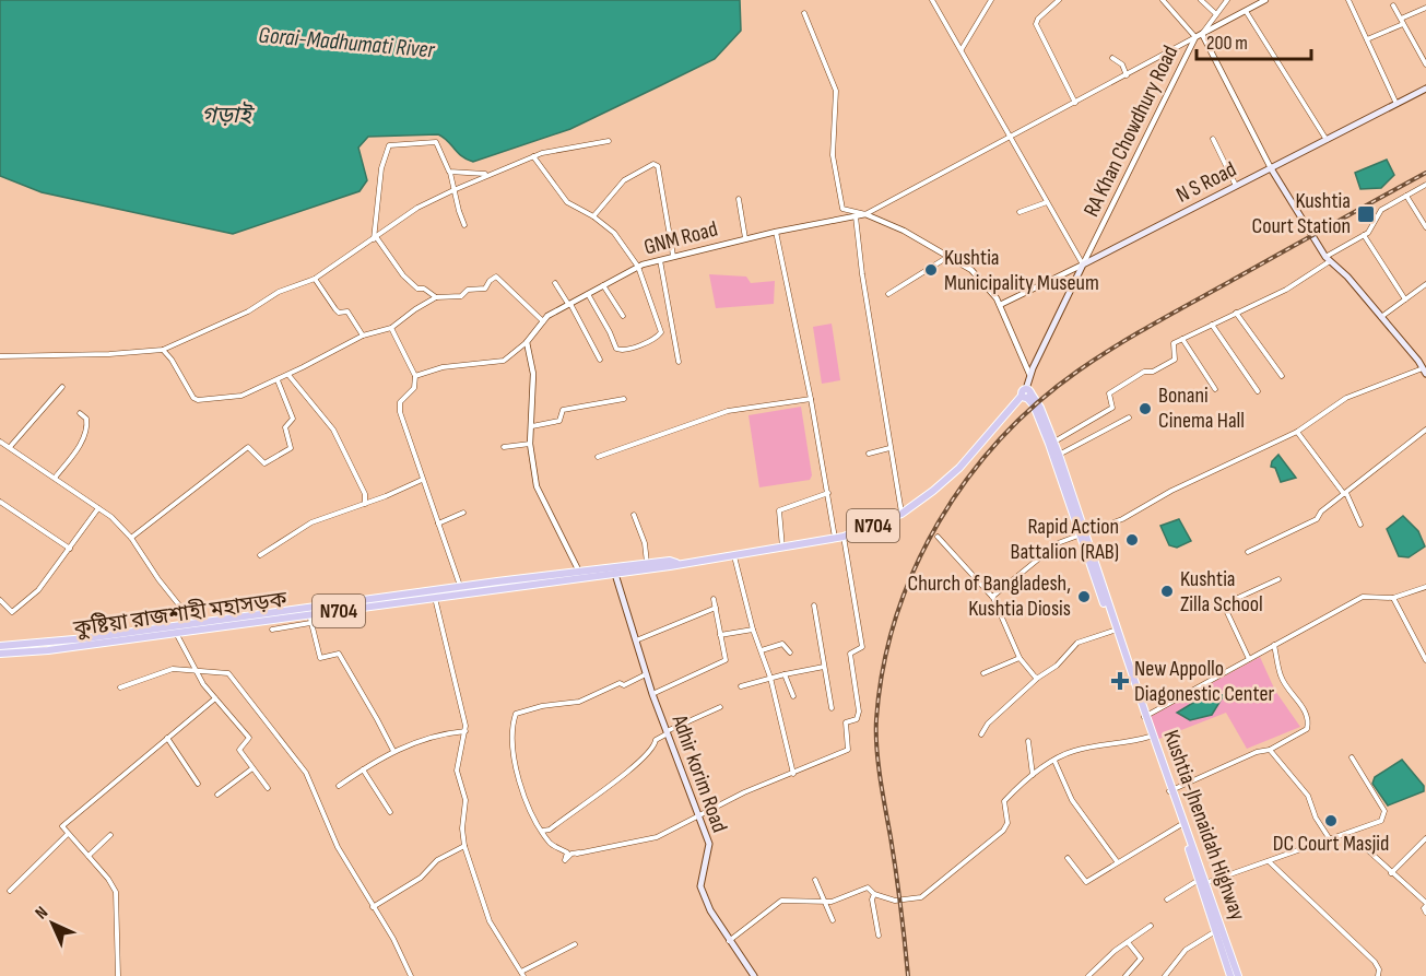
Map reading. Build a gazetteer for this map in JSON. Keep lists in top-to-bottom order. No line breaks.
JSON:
{"streets":{"highway":["N704","কুষ্টিয়া রাজশাহী মহাসড়ক","Kushtia-Jhenaidah Highway"],"main road":["RA Khan Chowdhury Road","N S Road","Adhir korim Road"],"street":["GNM Road"]},"crossings":[["RA Khan Chowdhury Road","N S Road"],["RA Khan Chowdhury Road","কুষ্টিয়া রাজশাহী মহাসড়ক"],["RA Khan Chowdhury Road","Kushtia-Jhenaidah Highway"],["কুষ্টিয়া রাজশাহী মহাসড়ক","Adhir korim Road"],["কুষ্টিয়া রাজশাহী মহাসড়ক","Kushtia-Jhenaidah Highway"]],"water":["Gorai-Madhumati River","গড়াই"],"places":{"transit":["Kushtia Court Station"],"other":["Kushtia Municipality Museum","Bonani Cinema Hall","Rapid Action Battalion (RAB)","Kushtia Zilla School","Church of Bangladesh, Kushtia Diosis","DC Court Masjid"],"health":["New Appollo Diagonestic Center"]},"scale_bar":"200 m","north":"top left"}
